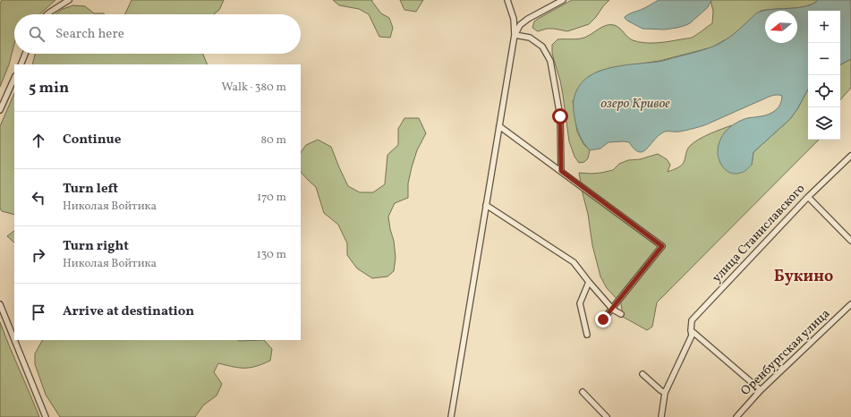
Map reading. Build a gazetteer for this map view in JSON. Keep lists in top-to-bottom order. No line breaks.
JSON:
{"streets":{"street":["улица Станиславского","Оренбургская улица"]},"districts":["Букино"],"water":["озеро Кривое"],"north":"left","page":{"map_buttons":["+","−"],"search":"Search here","heading":["5 min","Walk · 380 m"],"list":[["Continue","80 m"],["Turn left","Николая Войтика","170 m"],["Turn right","Николая Войтика","130 m"],"Arrive at destination"]}}
